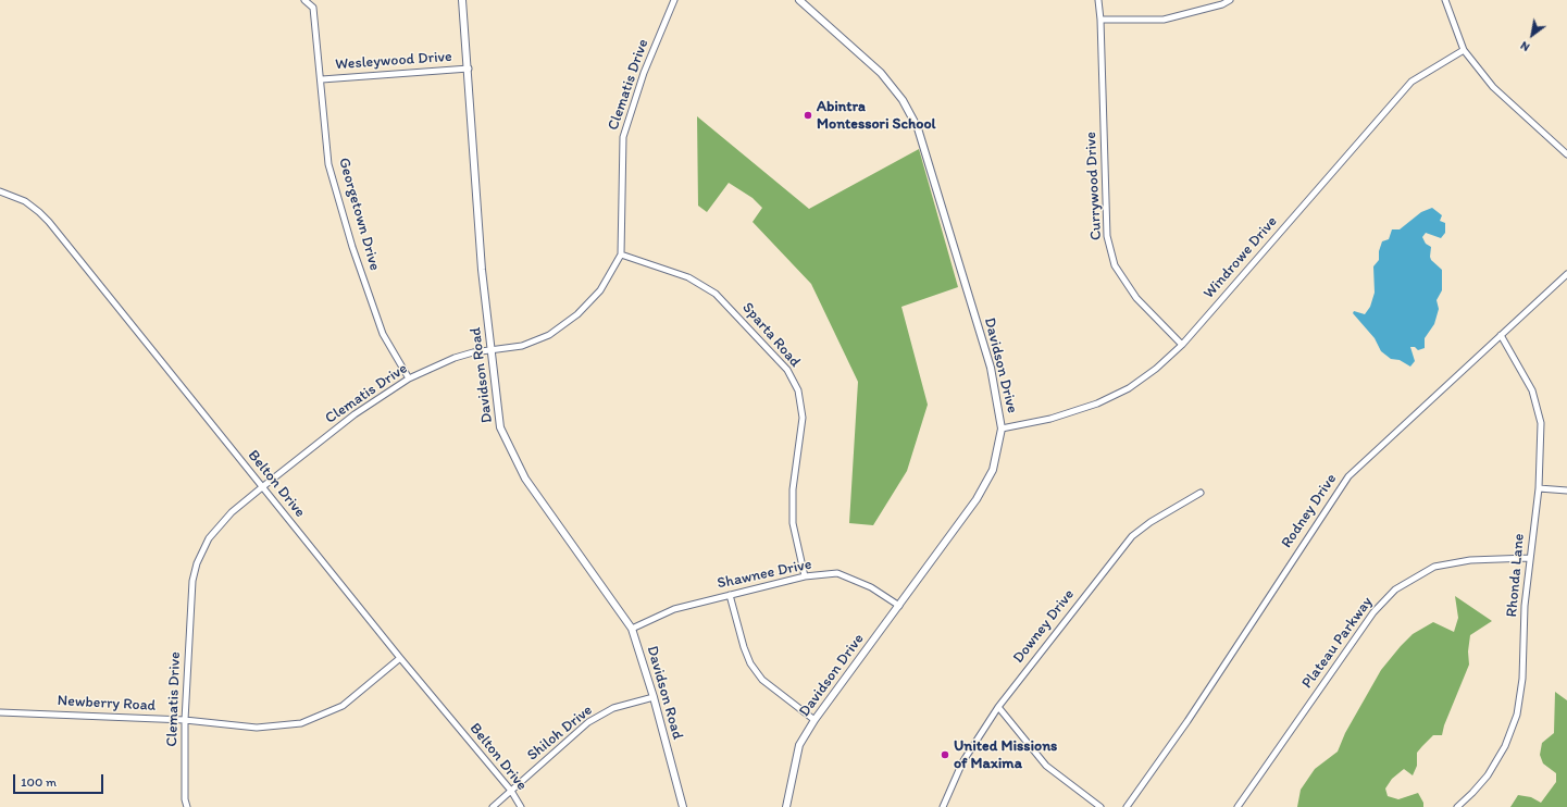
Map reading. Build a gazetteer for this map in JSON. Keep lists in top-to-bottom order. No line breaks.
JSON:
{"streets":{"street":["Wesleywood Drive","Clematis Drive","Currywood Drive","Georgetown Drive","Windrowe Drive","Sparta Road","Davidson Drive","Davidson Road","Belton Drive","Rodney Drive","Shawnee Drive","Rhonda Lane","Downey Drive","Plateau Parkway","Newberry Road","Shiloh Drive"]},"crossings":[["Wesleywood Drive","Georgetown Drive"],["Wesleywood Drive","Davidson Road"],["Clematis Drive","Georgetown Drive"],["Clematis Drive","Sparta Road"],["Clematis Drive","Davidson Road"],["Clematis Drive","Belton Drive"],["Clematis Drive","Newberry Road"],["Currywood Drive","Windrowe Drive"],["Windrowe Drive","Davidson Drive"],["Sparta Road","Shawnee Drive"],["Davidson Drive","Shawnee Drive"],["Davidson Road","Shawnee Drive"],["Davidson Road","Shiloh Drive"],["Belton Drive","Newberry Road"],["Belton Drive","Shiloh Drive"],["Rodney Drive","Rhonda Lane"],["Rhonda Lane","Plateau Parkway"]],"places":["Abintra Montessori School","United Missions of Maxima"],"scale_bar":"100 m","north":"bottom left"}
